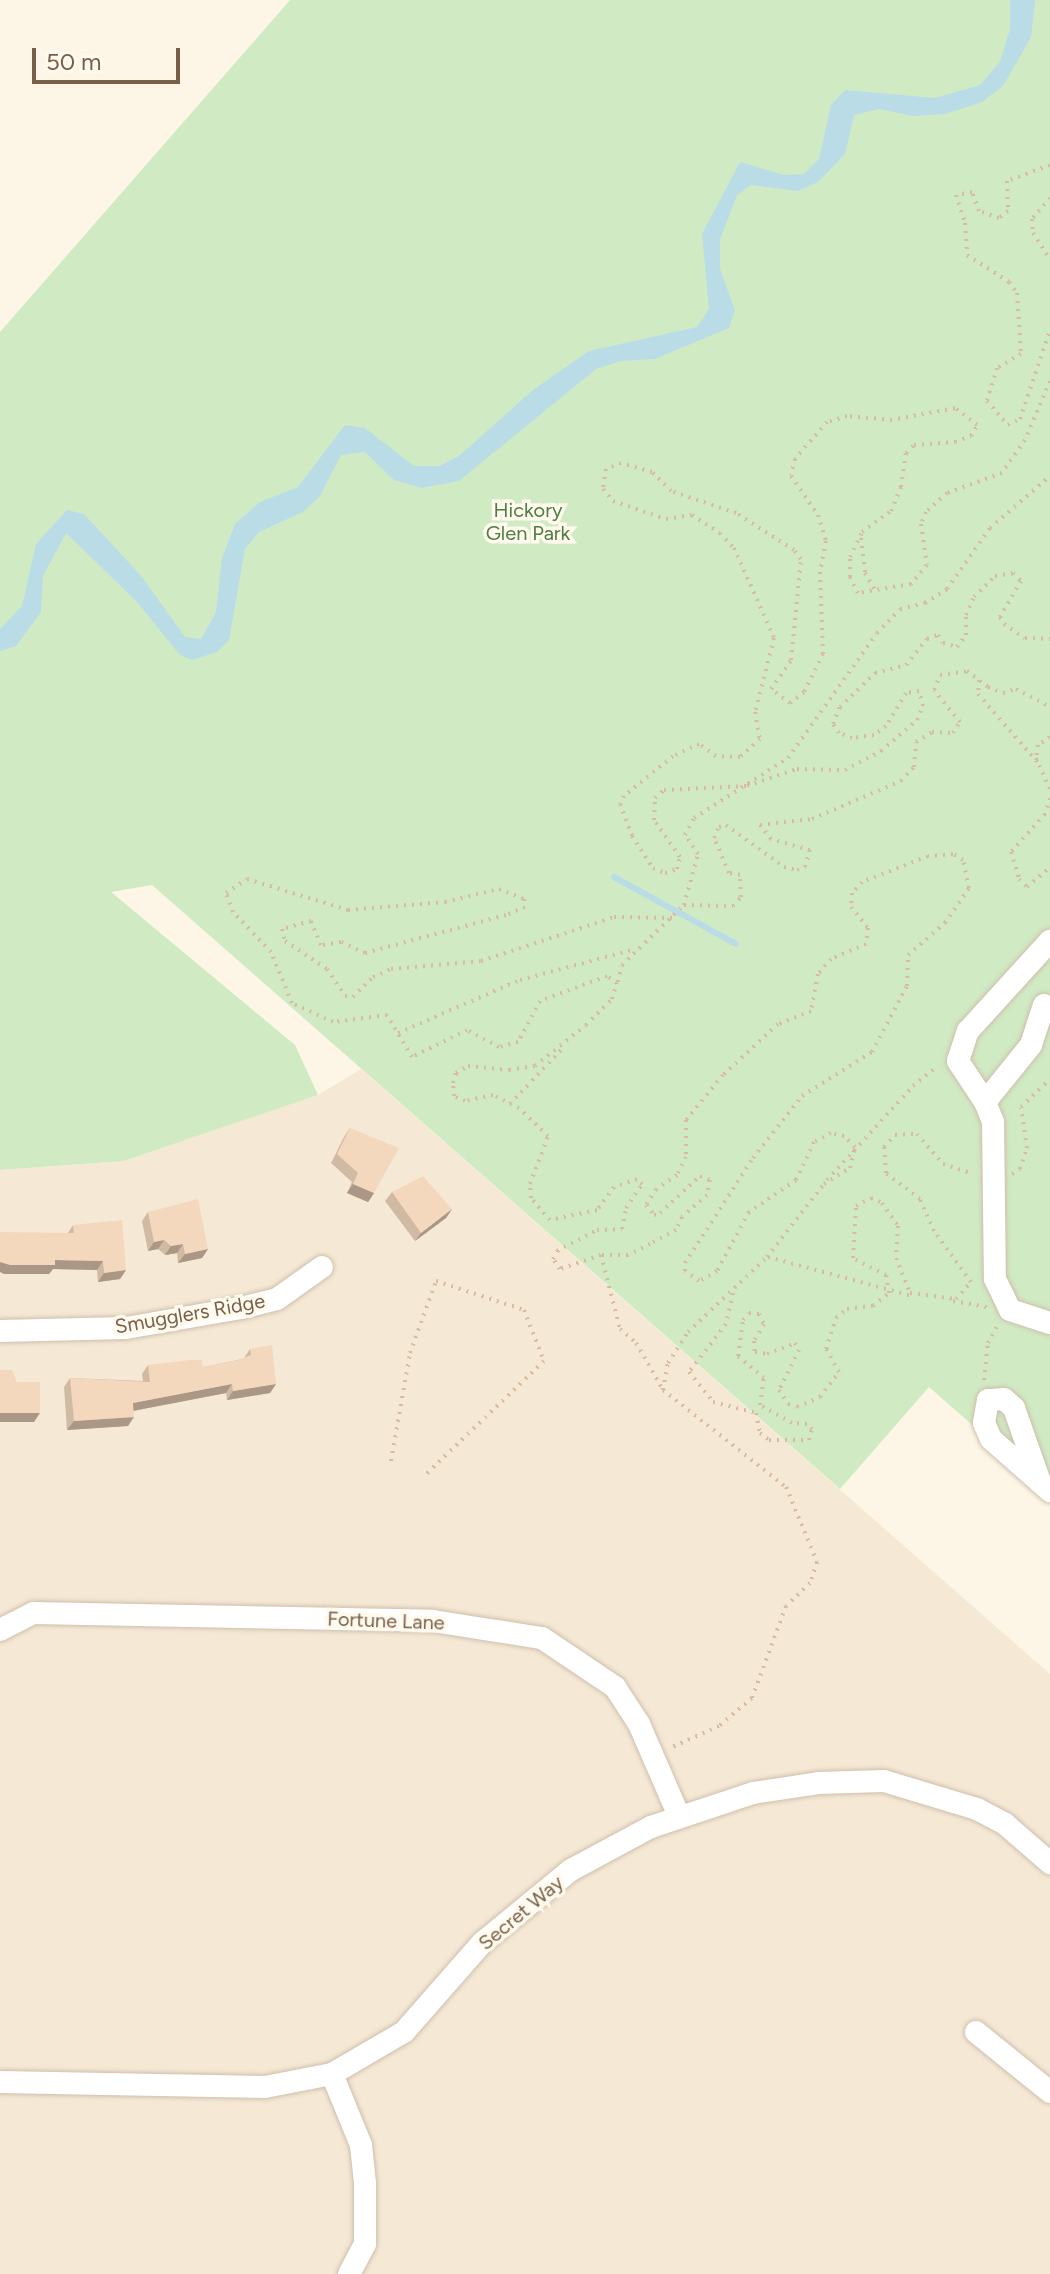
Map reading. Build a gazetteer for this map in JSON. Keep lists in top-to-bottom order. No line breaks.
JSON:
{"streets":{"street":["Smugglers Ridge","Fortune Lane","Secret Way"]},"crossings":[["Fortune Lane","Secret Way"]],"parks":["Hickory Glen Park"],"scale_bar":"50 m"}
